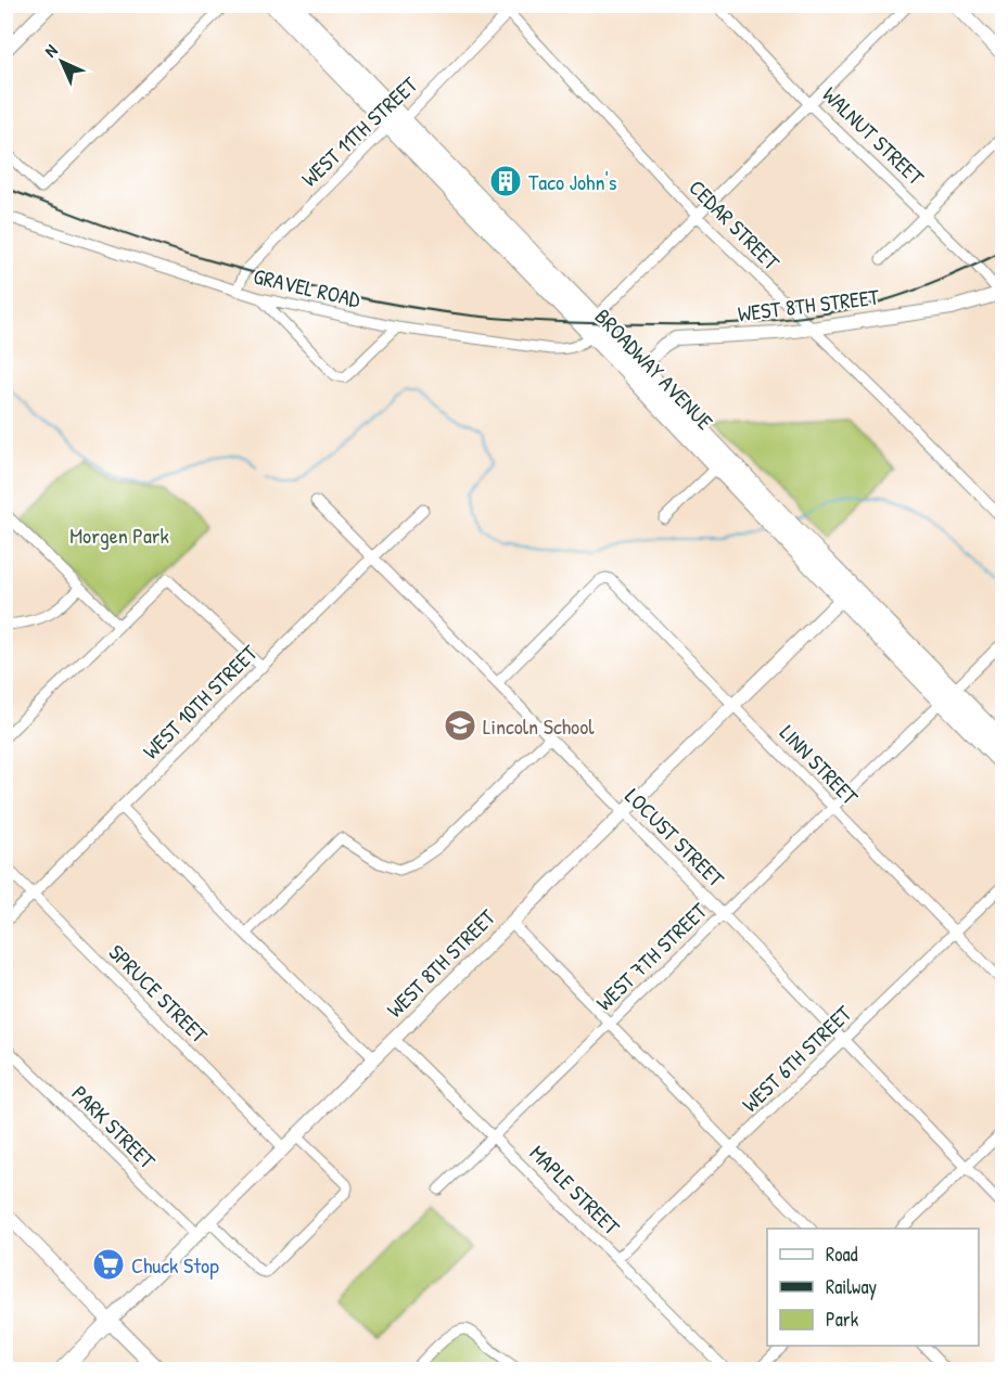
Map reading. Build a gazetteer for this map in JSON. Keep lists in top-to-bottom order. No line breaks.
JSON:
{"streets":{"highway":["BROADWAY AVENUE"],"main road":["WEST 8TH STREET"],"street":["WEST 11TH STREET","WALNUT STREET","CEDAR STREET","GRAVEL ROAD","WEST 10TH STREET","LINN STREET","LOCUST STREET","WEST 7TH STREET","SPRUCE STREET","WEST 6TH STREET","PARK STREET","MAPLE STREET"]},"crossings":[["WEST 11TH STREET","CEDAR STREET"],["WEST 11TH STREET","GRAVEL ROAD"],["WEST 11TH STREET","BROADWAY AVENUE"],["WALNUT STREET","WEST 8TH STREET"],["CEDAR STREET","WEST 8TH STREET"],["GRAVEL ROAD","BROADWAY AVENUE"],["WEST 8TH STREET","BROADWAY AVENUE"],["WEST 8TH STREET","LINN STREET"],["WEST 8TH STREET","LOCUST STREET"],["WEST 8TH STREET","SPRUCE STREET"],["WEST 8TH STREET","PARK STREET"],["WEST 8TH STREET","MAPLE STREET"],["BROADWAY AVENUE","WEST 7TH STREET"],["WEST 10TH STREET","LOCUST STREET"],["WEST 10TH STREET","SPRUCE STREET"],["LINN STREET","LOCUST STREET"],["LINN STREET","WEST 7TH STREET"],["LINN STREET","WEST 6TH STREET"],["LOCUST STREET","WEST 7TH STREET"],["LOCUST STREET","WEST 6TH STREET"],["WEST 7TH STREET","MAPLE STREET"],["WEST 6TH STREET","MAPLE STREET"]],"parks":["Morgen Park"],"places":{"building":["Taco John's"],"school or university":["Lincoln School"],"supermarket":["Chuck Stop"]},"legend":["Road","Railway","Park"],"north":"top left"}
